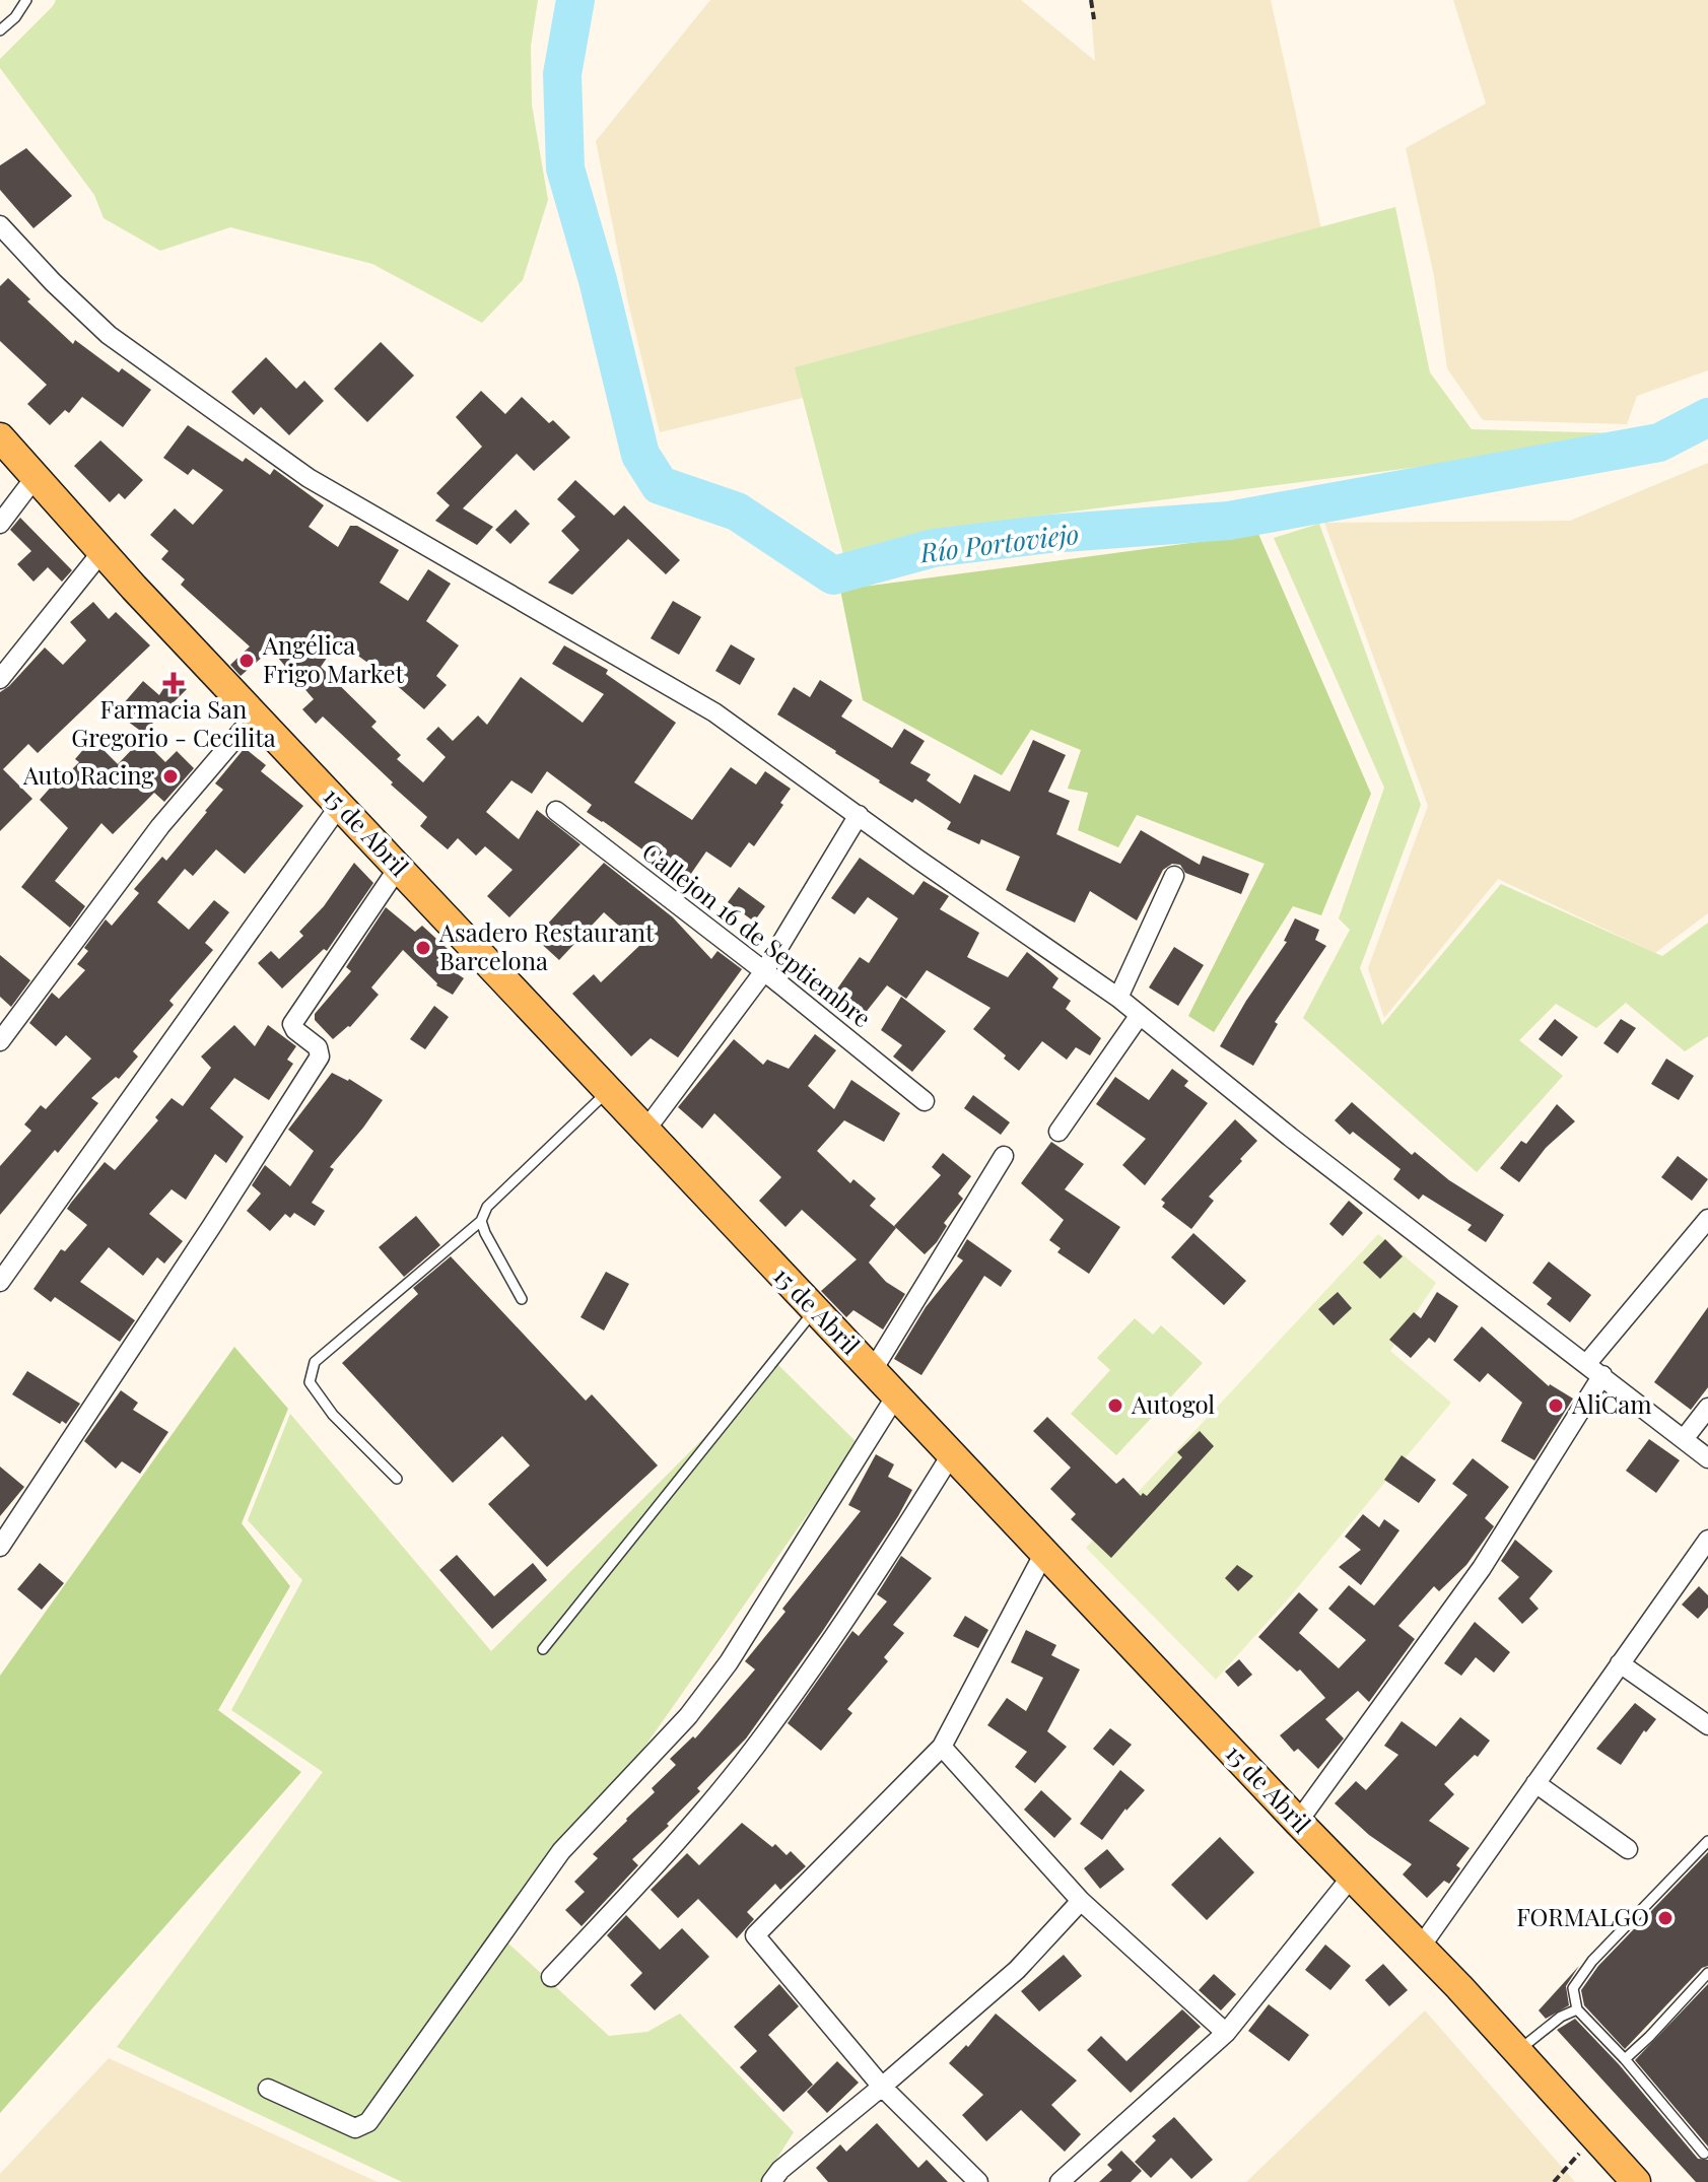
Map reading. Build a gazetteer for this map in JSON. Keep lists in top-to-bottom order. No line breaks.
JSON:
{"streets":{"main road":["15 de Abril"],"street":["Callejon 16 de Septiembre"]},"water":["Río Portoviejo"],"places":{"other":["Angélica Frigo Market","Auto Racing","Asadero Restaurant Barcelona","Autogol","AliCam","FORMALGO"],"health":["Farmacia San Gregorio - Cecilita"]}}
